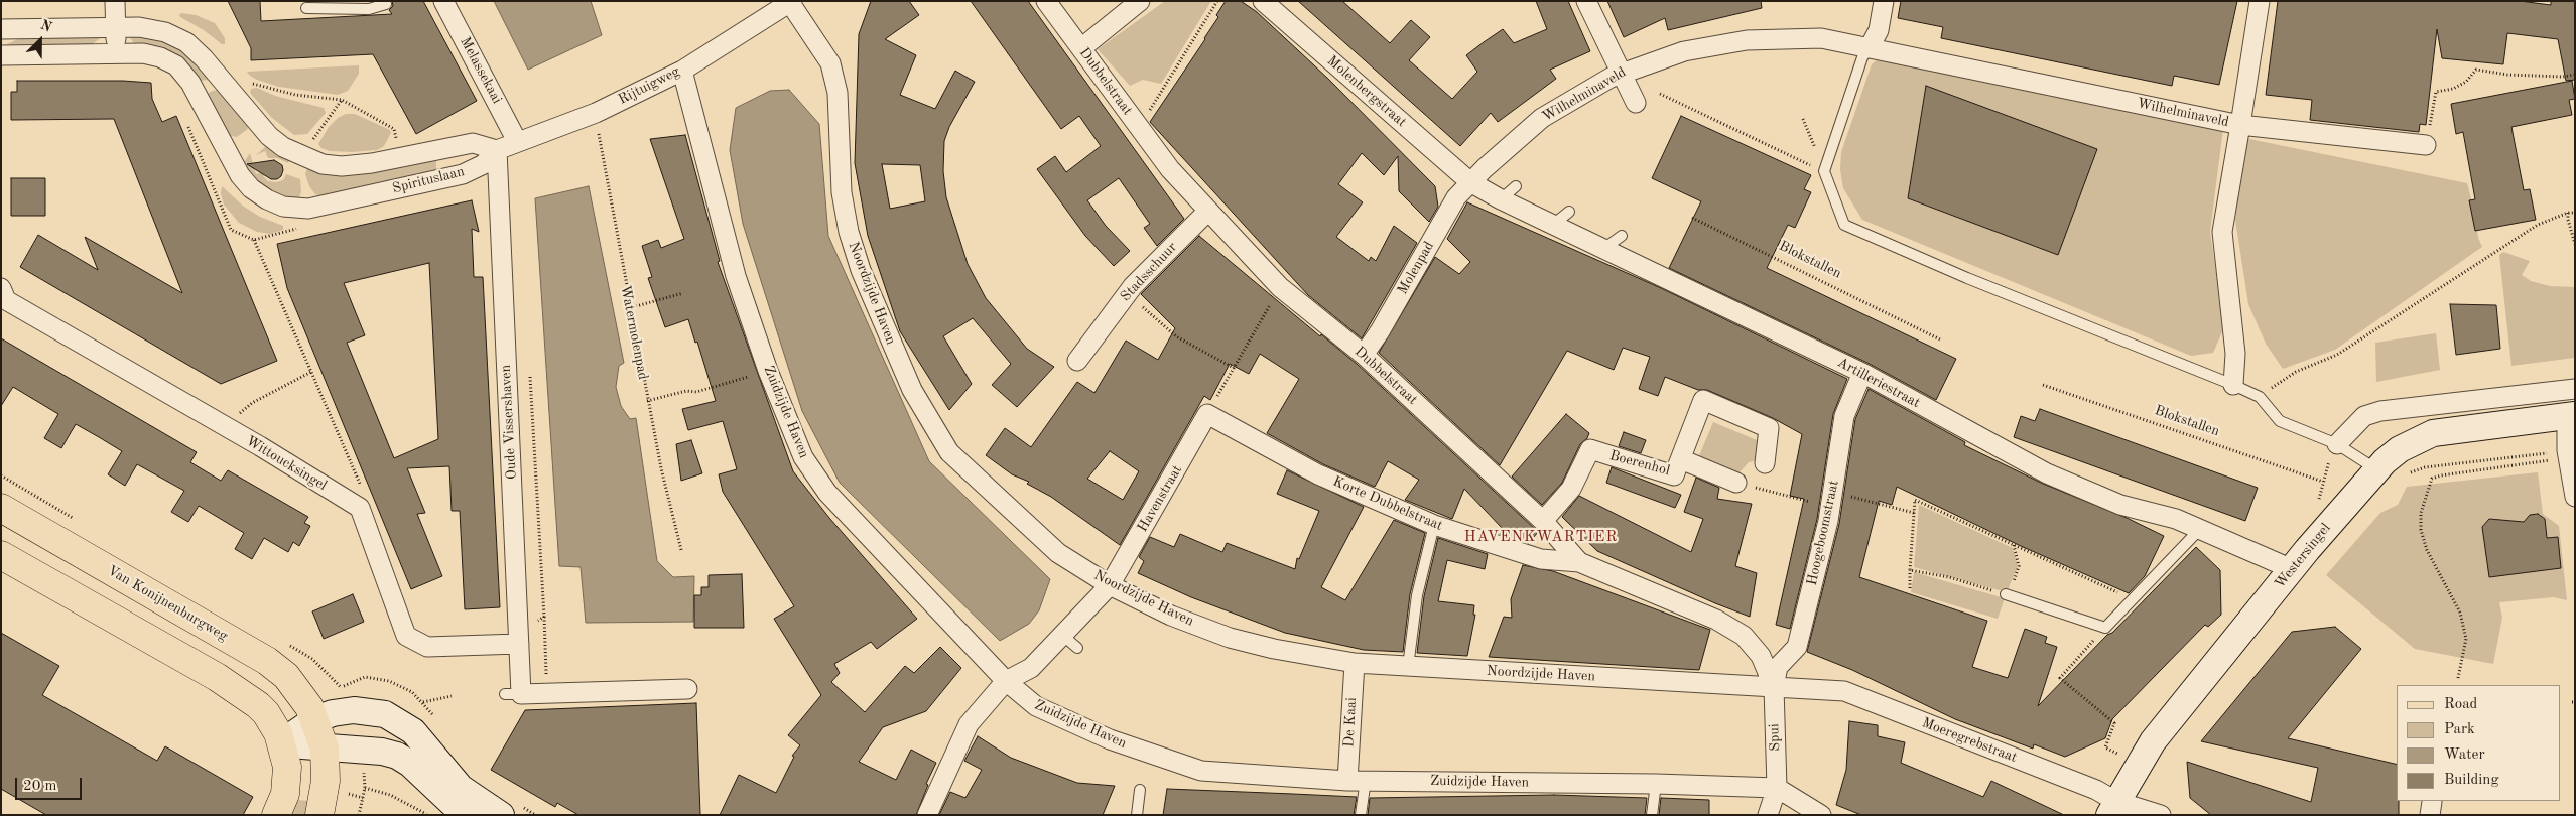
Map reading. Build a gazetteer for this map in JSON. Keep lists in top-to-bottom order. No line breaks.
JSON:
{"streets":{"main road":["Westersingel","Van Konijnenburgweg"],"street":["Melassekaai","Dubbelstraat","Rijtuigweg","Molenbergstraat","Wilhelminaveld","Spirituslaan","Molenpad","Stadsschuur","Noordzijde Haven","Artilleriestraat","Zuidzijde Haven","Oude Vissershaven","Wittoucksingel","Boerenhol","Havenstraat","Korte Dubbelstraat","Hoogeboomstraat","De Kaai","Spui","Moeregrebstraat"],"path":["Blokstallen","Watermolenpad"]},"crossings":[["Melassekaai","Rijtuigweg"],["Dubbelstraat","Molenpad"],["Dubbelstraat","Stadsschuur"],["Dubbelstraat","Noordzijde Haven"],["Dubbelstraat","Boerenhol"],["Dubbelstraat","Korte Dubbelstraat"],["Dubbelstraat","Hoogeboomstraat"],["Dubbelstraat","Spui"],["Dubbelstraat","Moeregrebstraat"],["Rijtuigweg","Spirituslaan"],["Rijtuigweg","Noordzijde Haven"],["Rijtuigweg","Watermolenpad"],["Rijtuigweg","Zuidzijde Haven"],["Rijtuigweg","Oude Vissershaven"],["Molenbergstraat","Wilhelminaveld"],["Molenbergstraat","Molenpad"],["Molenbergstraat","Artilleriestraat"],["Wilhelminaveld","Molenpad"],["Wilhelminaveld","Artilleriestraat"],["Spirituslaan","Oude Vissershaven"],["Molenpad","Artilleriestraat"],["Noordzijde Haven","Havenstraat"],["Noordzijde Haven","Hoogeboomstraat"],["Noordzijde Haven","De Kaai"],["Noordzijde Haven","Spui"],["Noordzijde Haven","Moeregrebstraat"],["Artilleriestraat","Hoogeboomstraat"],["Artilleriestraat","Westersingel"],["Zuidzijde Haven","Havenstraat"],["Zuidzijde Haven","De Kaai"],["Zuidzijde Haven","Spui"],["Havenstraat","Korte Dubbelstraat"],["Hoogeboomstraat","Spui"],["Hoogeboomstraat","Moeregrebstraat"],["Westersingel","Moeregrebstraat"],["Spui","Moeregrebstraat"]],"districts":["HAVENKWARTIER"],"legend":["Road","Park","Water","Building"],"scale_bar":"20 m","north":"top right"}
